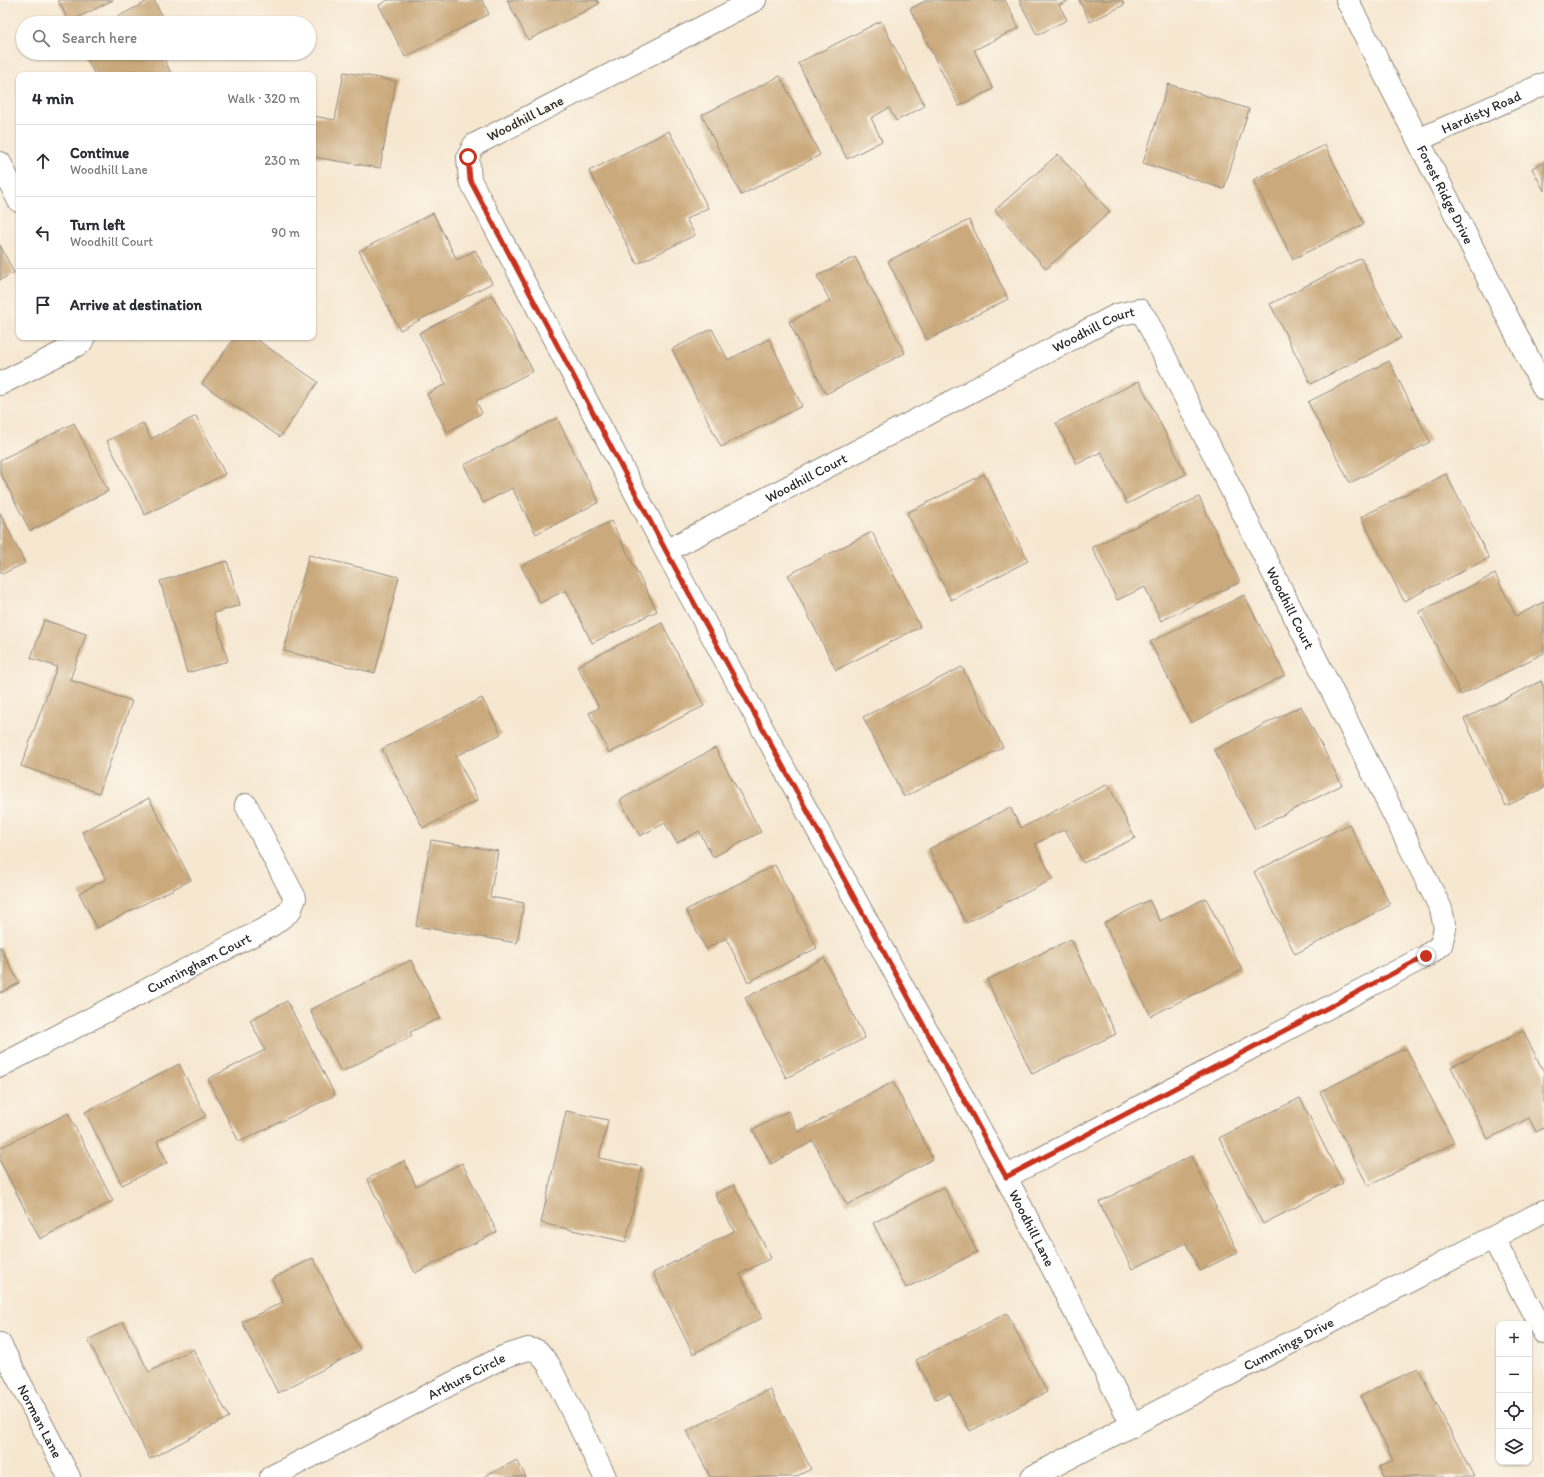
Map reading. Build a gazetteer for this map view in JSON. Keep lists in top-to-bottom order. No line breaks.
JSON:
{"streets":{"street":["Hardisty Road","Woodhill Lane","Forest Ridge Drive","Woodhill Court","Cunningham Court","Cummings Drive","Arthurs Circle","Norman Lane"]},"crossings":[["Hardisty Road","Forest Ridge Drive"],["Woodhill Lane","Woodhill Court"],["Woodhill Lane","Cummings Drive"]],"page":{"search":"Search here","heading":["4 min","Walk · 320 m"],"list":[["Continue","Woodhill Lane","230 m"],["Turn left","Woodhill Court","90 m"],"Arrive at destination"],"map_buttons":["+","−"]}}
